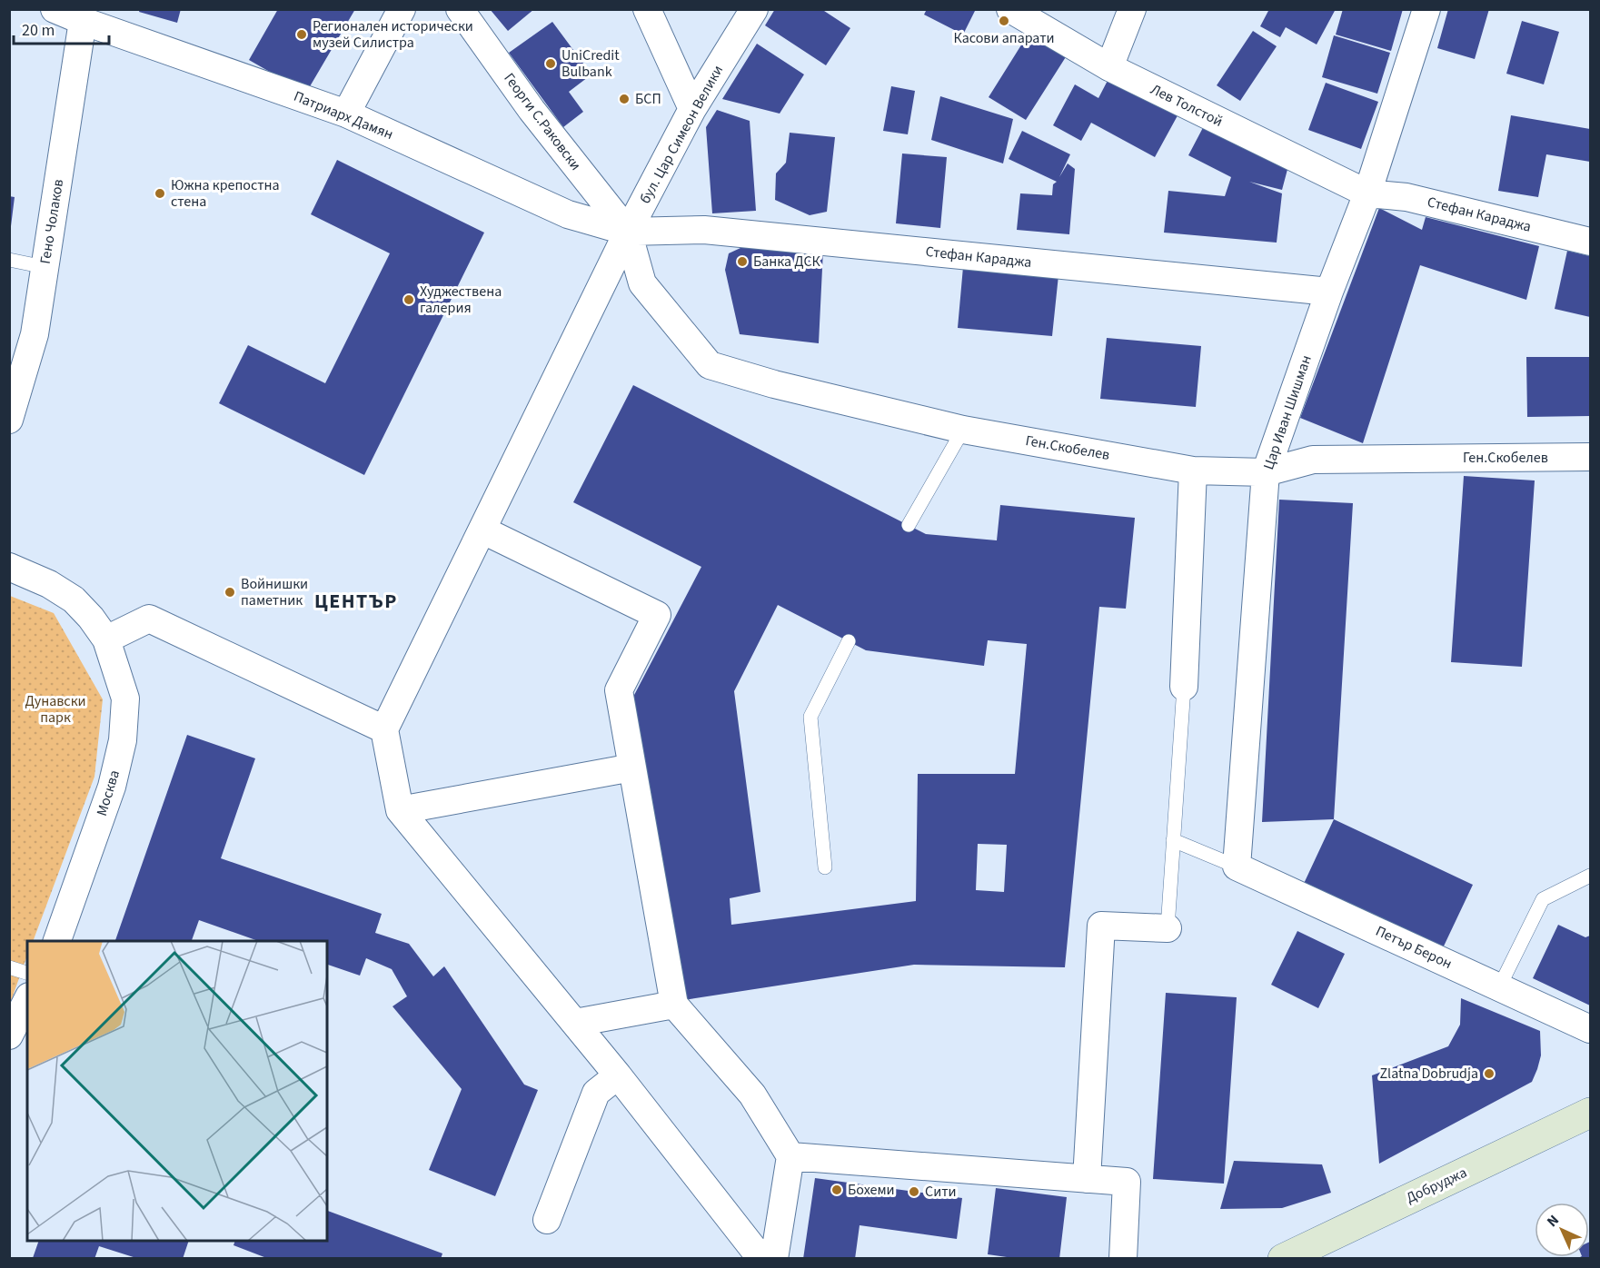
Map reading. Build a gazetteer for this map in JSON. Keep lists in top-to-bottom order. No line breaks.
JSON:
{"streets":{"street":["Лев Толстой","Патриарх Дамян","Георги С.Раковски","бул. Цар Симеон Велики","Стефан Караджа","Гено Чолаков","Цар Иван Шишман","Ген.Скобелев","Москва","Петър Берон","Добруджа"]},"crossings":[["Лев Толстой","Стефан Караджа"],["Лев Толстой","Цар Иван Шишман"],["Патриарх Дамян","Георги С.Раковски"],["Патриарх Дамян","бул. Цар Симеон Велики"],["Патриарх Дамян","Стефан Караджа"],["Патриарх Дамян","Гено Чолаков"],["Патриарх Дамян","Ген.Скобелев"],["Георги С.Раковски","бул. Цар Симеон Велики"],["Георги С.Раковски","Стефан Караджа"],["Георги С.Раковски","Ген.Скобелев"],["бул. Цар Симеон Велики","Стефан Караджа"],["бул. Цар Симеон Велики","Ген.Скобелев"],["Стефан Караджа","Цар Иван Шишман"],["Стефан Караджа","Ген.Скобелев"],["Цар Иван Шишман","Ген.Скобелев"],["Цар Иван Шишман","Петър Берон"]],"districts":["ЦЕНТЪР"],"parks":["Дунавски парк"],"places":["Касови апарати","Регионален исторически музей Силистра","UniCredit Bulbank","БСП","Южна крепостна стена","Банка ДСК","Худжествена галерия","Войнишки паметник","Zlatna Dobrudja","Бохеми","Сити"],"scale_bar":"20 m","north":"top left"}
